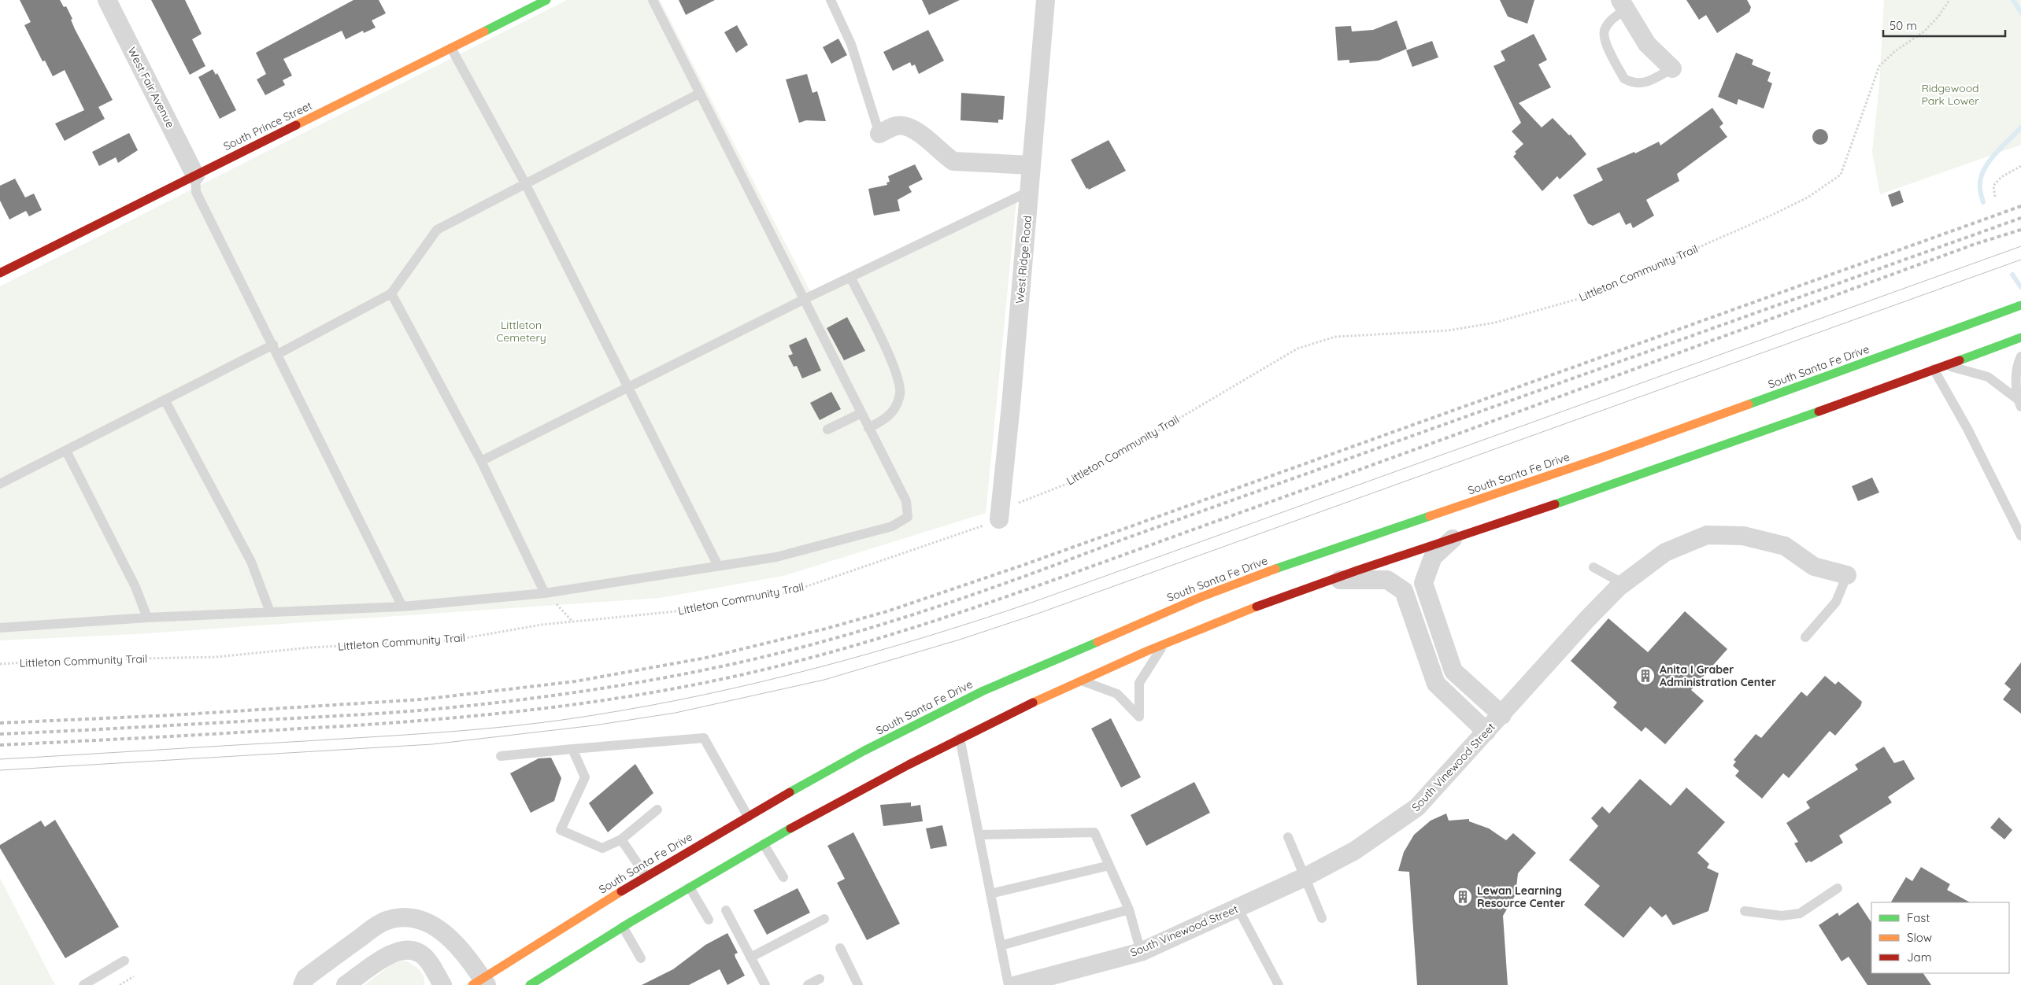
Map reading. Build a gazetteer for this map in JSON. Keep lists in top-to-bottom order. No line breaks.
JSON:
{"streets":{"main road":["South Prince Street","South Santa Fe Drive"],"street":["West Fair Avenue","West Ridge Road","South Vinewood Street"],"path":["Littleton Community Trail"]},"crossings":[["West Fair Avenue","South Prince Street"],["West Ridge Road","Littleton Community Trail"]],"parks":["Ridgewood Park Lower","Littleton Cemetery"],"places":{"building":["Anita I Graber Administration Center","Lewan Learning Resource Center"]},"legend":["Fast","Slow","Jam"],"scale_bar":"50 m"}
